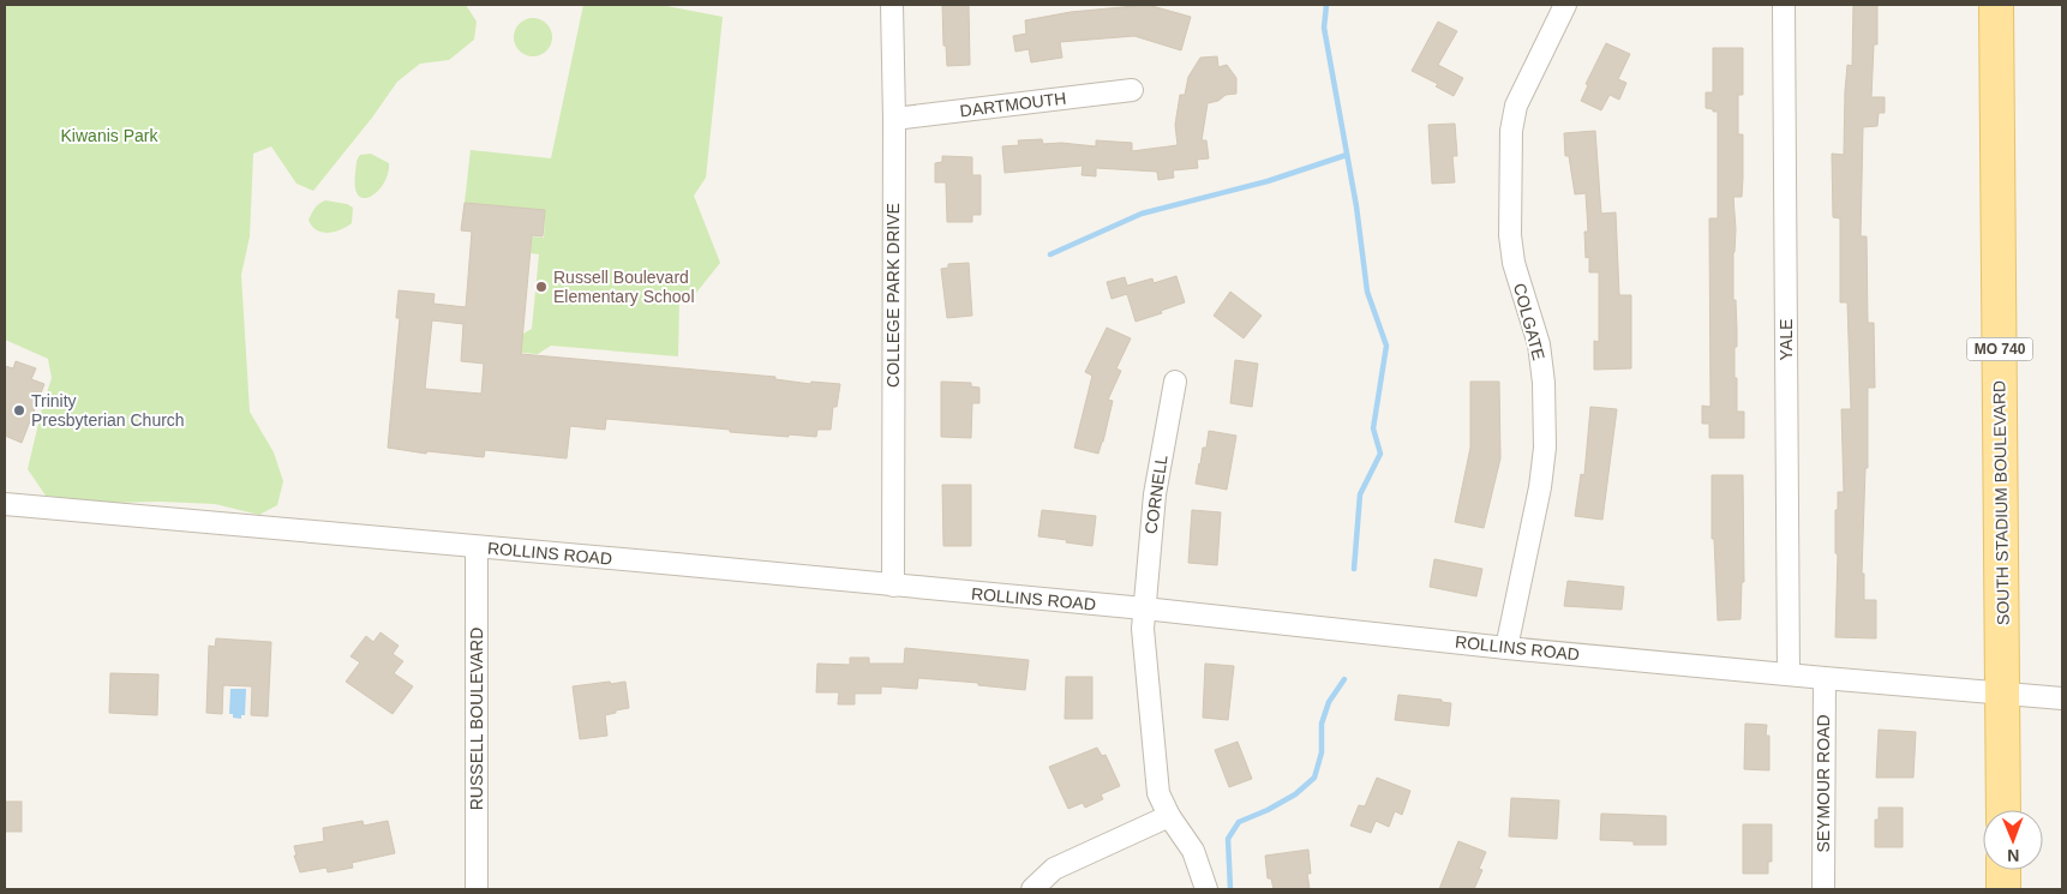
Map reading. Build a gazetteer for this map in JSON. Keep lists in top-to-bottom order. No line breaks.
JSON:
{"streets":{"main road":["MO 740","SOUTH STADIUM BOULEVARD"],"street":["DARTMOUTH","COLLEGE PARK DRIVE","COLGATE","YALE","CORNELL","ROLLINS ROAD","RUSSELL BOULEVARD","SEYMOUR ROAD"]},"crossings":[["DARTMOUTH","COLLEGE PARK DRIVE"],["COLLEGE PARK DRIVE","ROLLINS ROAD"],["COLGATE","ROLLINS ROAD"],["YALE","ROLLINS ROAD"],["CORNELL","ROLLINS ROAD"],["SOUTH STADIUM BOULEVARD","ROLLINS ROAD"],["ROLLINS ROAD","RUSSELL BOULEVARD"],["ROLLINS ROAD","SEYMOUR ROAD"]],"parks":["Kiwanis Park"],"places":["Russell Boulevard Elementary School","Trinity Presbyterian Church"],"north":"bottom"}
